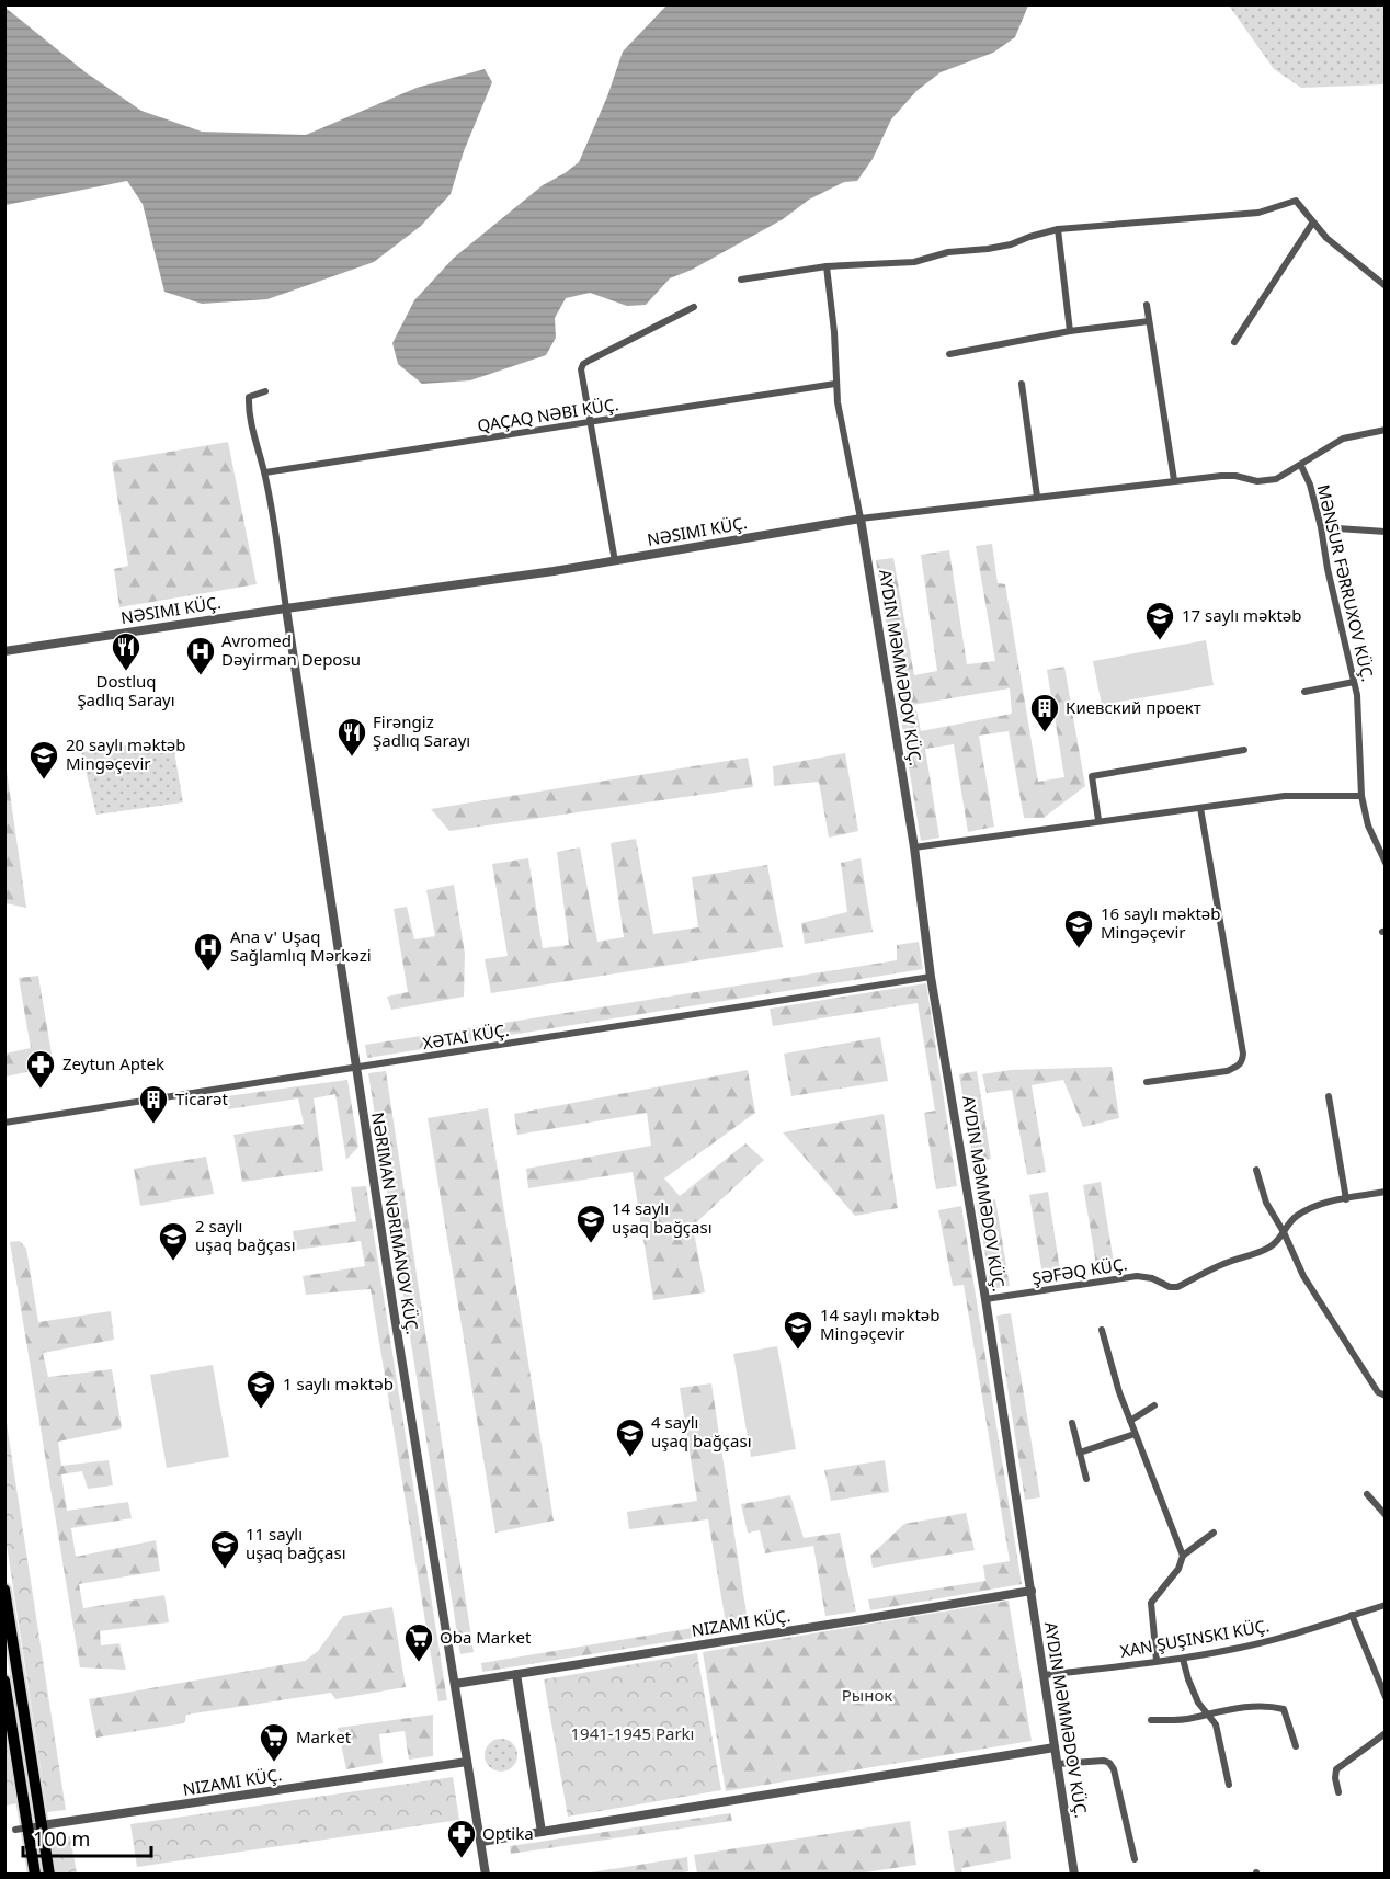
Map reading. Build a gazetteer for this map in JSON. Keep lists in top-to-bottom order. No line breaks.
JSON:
{"streets":{"street":["QAÇAQ NƏBI KÜÇ.","NƏSIMI KÜÇ.","MƏNSUR FƏRRUXOV KÜÇ.","XƏTAI KÜÇ.","NƏRIMAN NƏRIMANOV KÜÇ.","ŞƏFƏQ KÜÇ.","NIZAMI KÜÇ.","XAN ŞUŞINSKI KÜÇ."]},"crossings":[["NƏSIMI KÜÇ.","MƏNSUR FƏRRUXOV KÜÇ."],["NƏSIMI KÜÇ.","NƏRIMAN NƏRIMANOV KÜÇ."],["XƏTAI KÜÇ.","NƏRIMAN NƏRIMANOV KÜÇ."],["NƏRIMAN NƏRIMANOV KÜÇ.","NIZAMI KÜÇ."]],"parks":["Рынок","1941-1945 Parkı"],"places":{"school or university":["17 saylı məktəb","20 saylı məktəb Mingəçevir","16 saylı məktəb Mingəçevir","14 saylı uşaq bağçası","2 saylı uşaq bağçası","14 saylı məktəb Mingəçevir","1 saylı məktəb","4 saylı uşaq bağçası","11 saylı uşaq bağçası"],"restaurant":["Dostluq Şadlıq Sarayı","Firəngiz Şadlıq Sarayı"],"hospital":["Avromed Dəyirman Deposu","Ana v' Uşaq Sağlamlıq Mərkəzi"],"building":["Киевский проект","Ticarət"],"pharmacy":["Zeytun Aptek","Optika"],"supermarket":["Oba Market","Market"]},"scale_bar":"100 m"}
